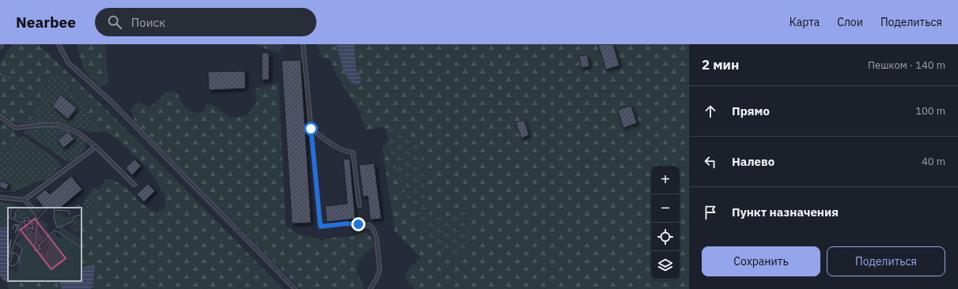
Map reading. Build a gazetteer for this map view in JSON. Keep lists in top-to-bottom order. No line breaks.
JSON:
{"page":{"header":"Nearbee","search":"Поиск","nav":["Карта","Слои","Поделиться"],"heading":["2 мин","Пешком · 140 m"],"list":[["Прямо","100 m"],["Налево","40 m"],"Пункт назначения"],"map_buttons":["+","−"],"buttons":["Сохранить","Поделиться"]}}
